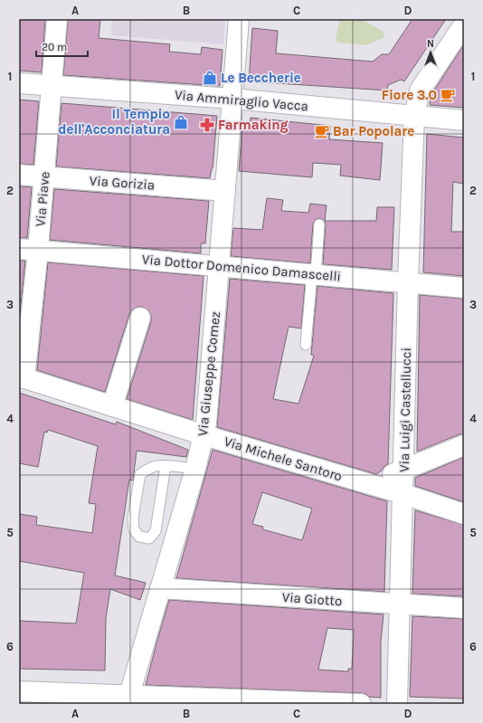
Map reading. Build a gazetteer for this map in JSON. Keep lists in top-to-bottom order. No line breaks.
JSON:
{"streets":{"street":["Via Ammiraglio Vacca","Via Gorizia","Via Piave","Via Dottor Domenico Damascelli","Via Giuseppe Comez","Via Luigi Castellucci","Via Michele Santoro","Via Giotto"]},"crossings":[["Via Ammiraglio Vacca","Via Piave"],["Via Ammiraglio Vacca","Via Giuseppe Comez"],["Via Ammiraglio Vacca","Via Luigi Castellucci"],["Via Gorizia","Via Piave"],["Via Gorizia","Via Giuseppe Comez"],["Via Piave","Via Dottor Domenico Damascelli"],["Via Piave","Via Michele Santoro"],["Via Dottor Domenico Damascelli","Via Giuseppe Comez"],["Via Dottor Domenico Damascelli","Via Luigi Castellucci"],["Via Giuseppe Comez","Via Michele Santoro"],["Via Giuseppe Comez","Via Giotto"],["Via Luigi Castellucci","Via Michele Santoro"],["Via Luigi Castellucci","Via Giotto"]],"places":{"shop":["Le Beccherie","Il Tempio dell'Acconciatura"],"cafe":["Fiore 3.0","Bar Popolare"],"pharmacy":["Farmaking"]},"scale_bar":"20 m","north":"top","grid":{"columns":["A","B","C","D"],"rows":["1","2","3","4","5","6"]}}
